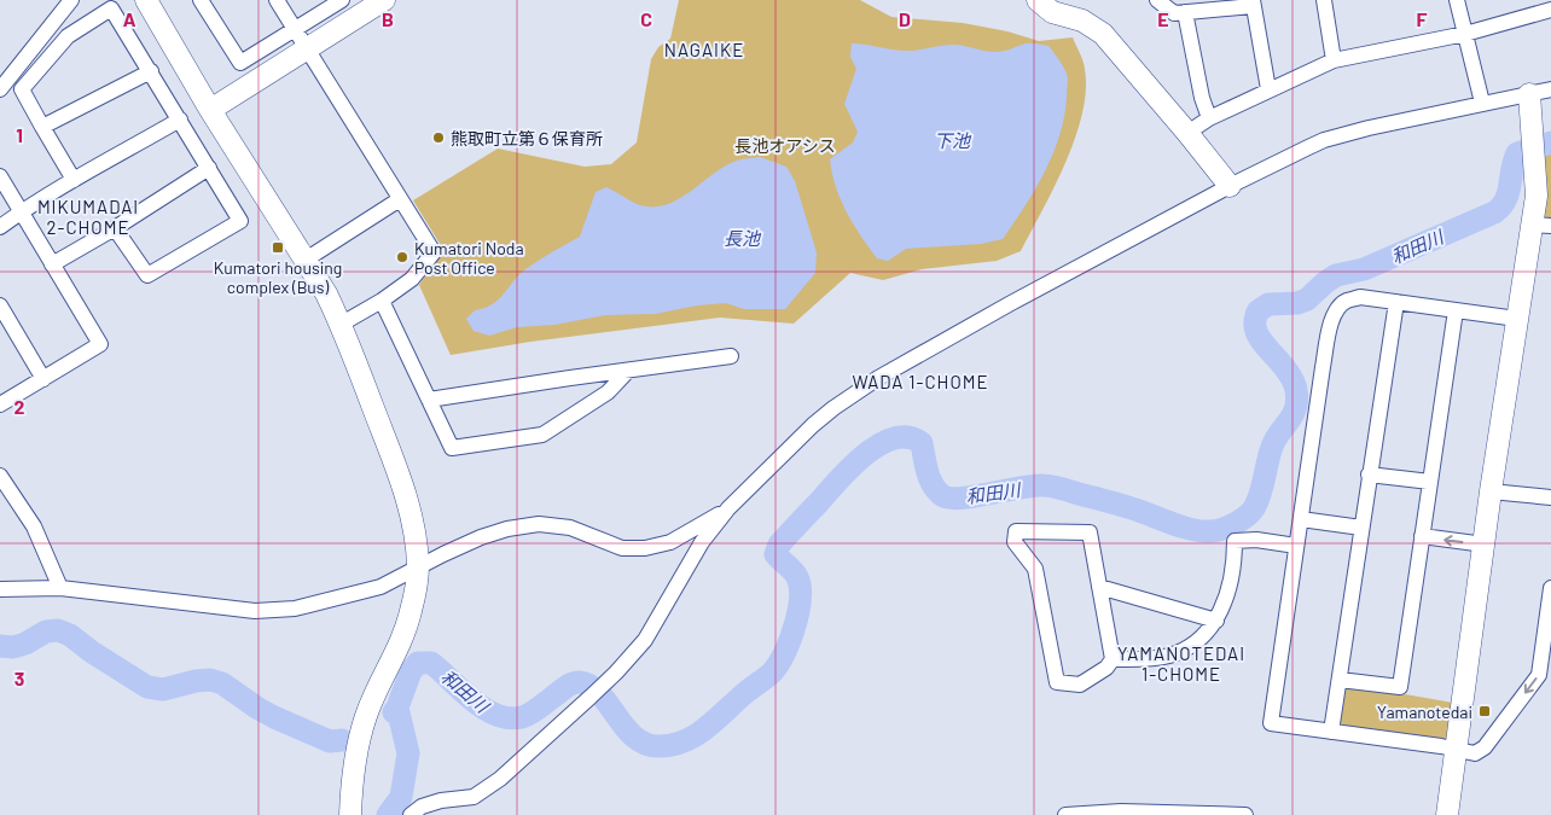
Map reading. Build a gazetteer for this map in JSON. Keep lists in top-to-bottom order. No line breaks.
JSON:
{"districts":["NAGAIKE","MIKUMADAI 2-CHOME","WADA 1-CHOME","YAMANOTEDAI 1-CHOME"],"water":["下池","長池","和田川"],"parks":["長池オアシス"],"places":{"other":["熊取町立第６保育所","Kumatori Noda Post Office"],"transit":["Kumatori housing complex (Bus)","Yamanotedai"]},"grid":{"columns":["A","B","C","D","E","F"],"rows":["1","2","3"]}}
